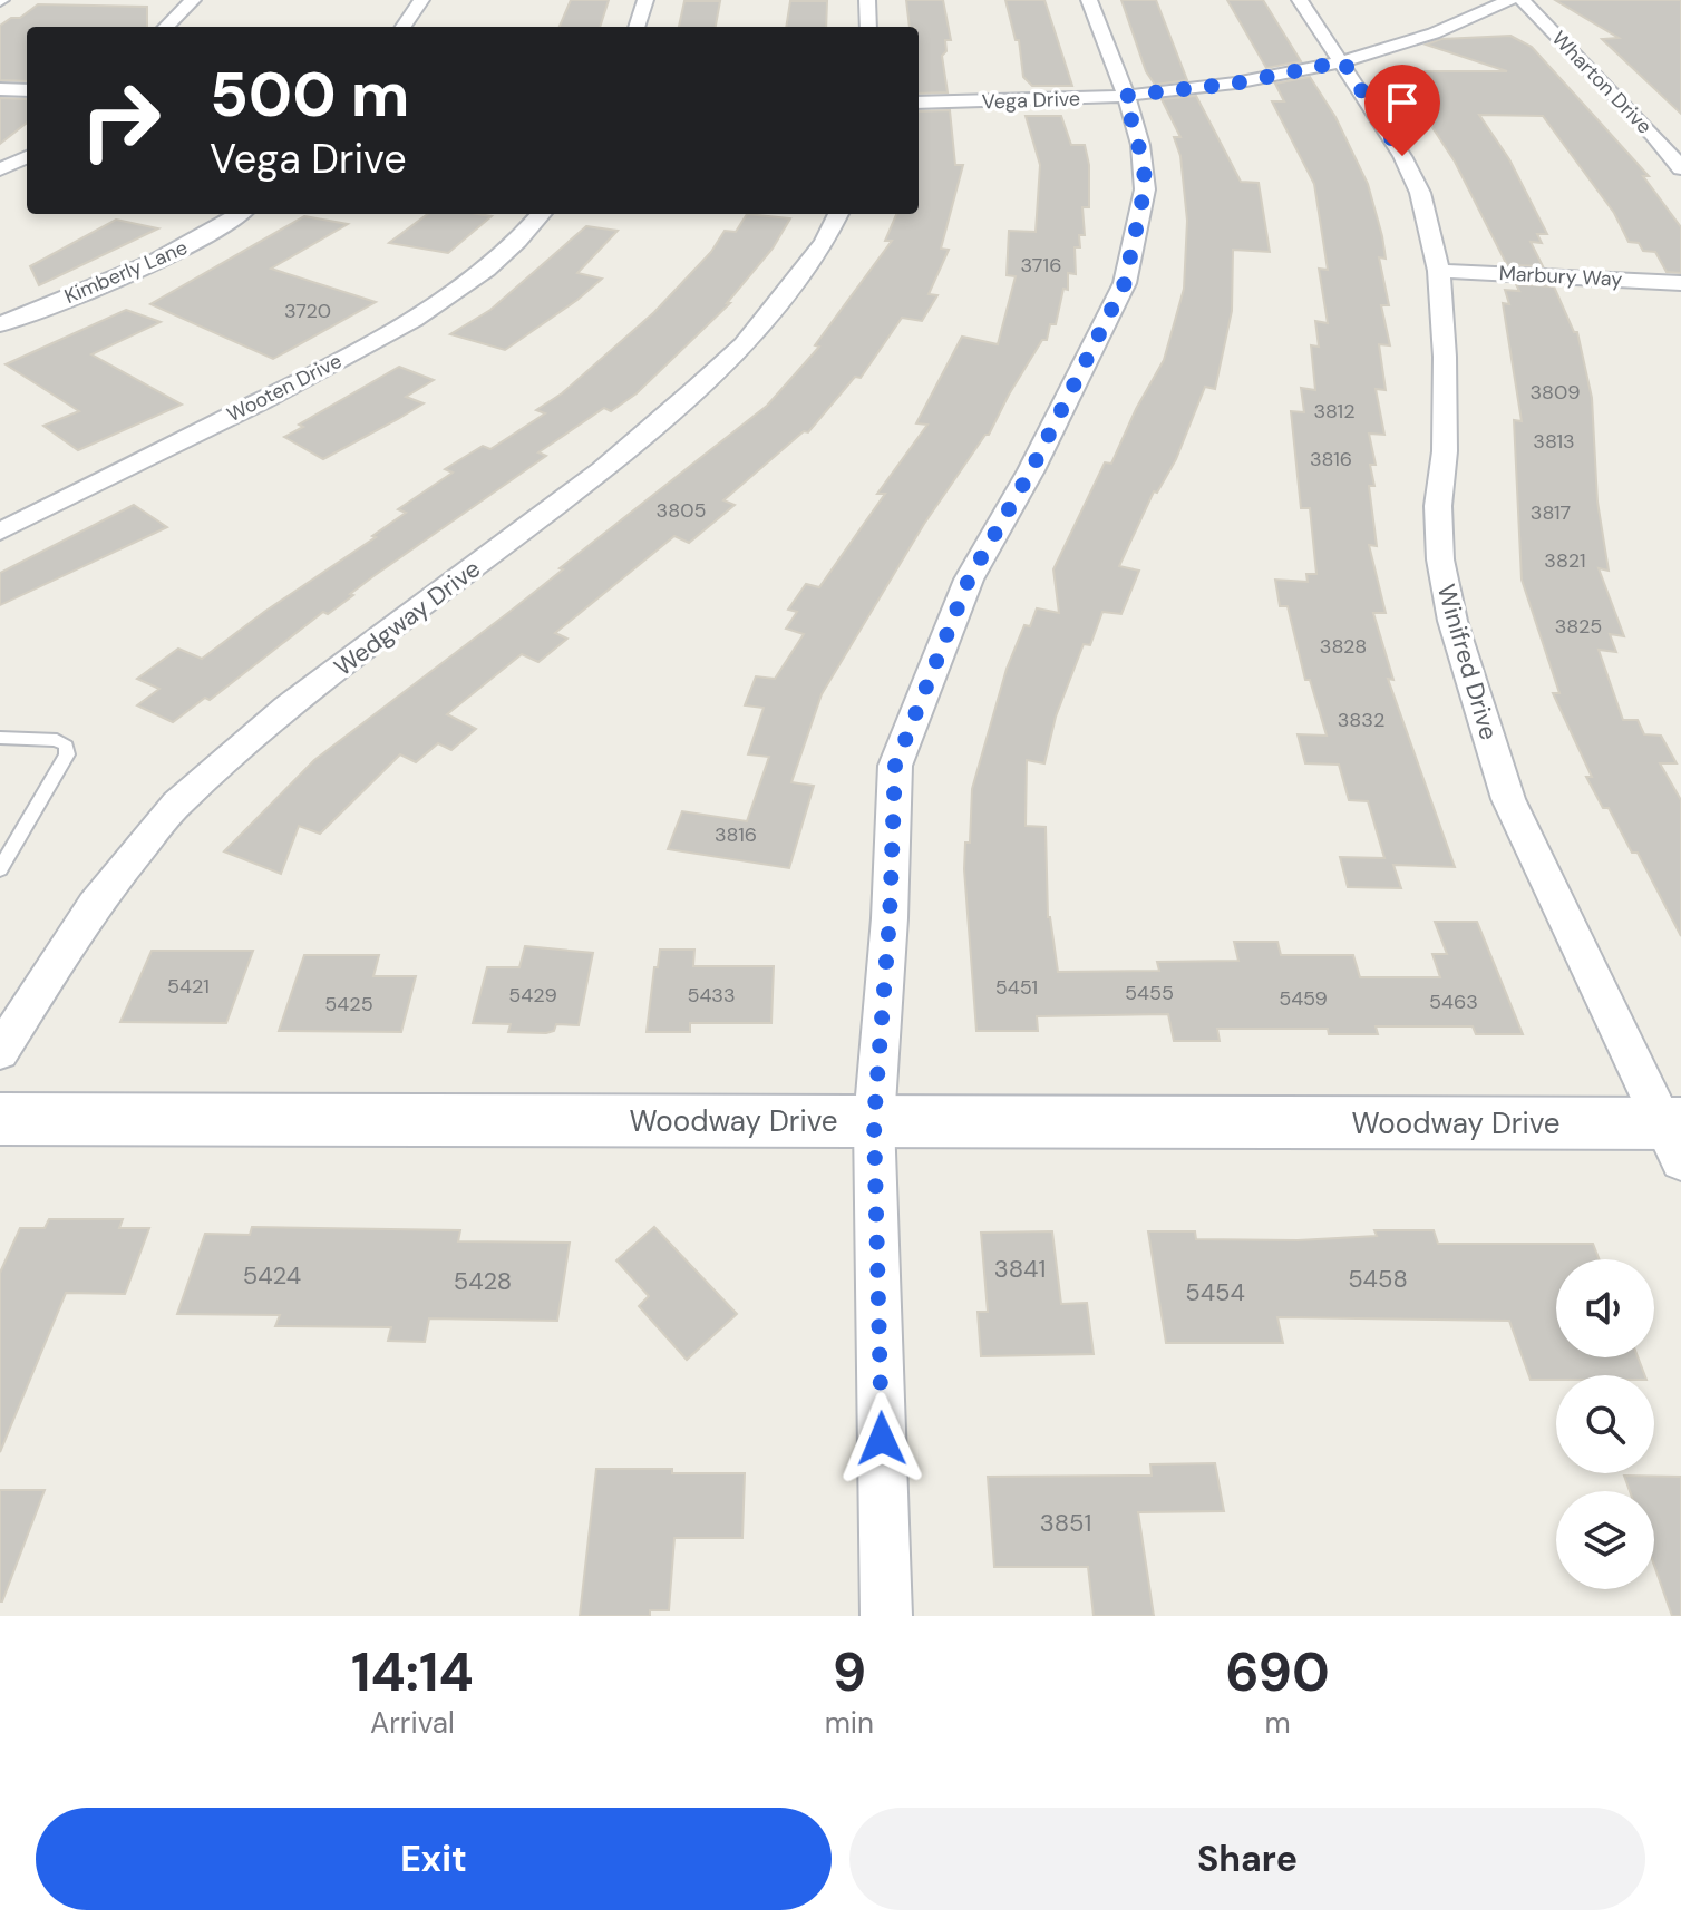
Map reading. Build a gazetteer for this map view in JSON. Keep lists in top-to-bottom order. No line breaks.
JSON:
{"streets":{"street":["Wharton Drive","Vega Drive","Kimberly Lane","Marbury Way","Wooten Drive","Wedgway Drive","Winifred Drive","Woodway Drive"]},"crossings":[["Vega Drive","Winifred Drive"],["Marbury Way","Winifred Drive"],["Winifred Drive","Woodway Drive"]],"house_numbers":["3716","3720","3809","3812","3813","3816","3805","3817","3821","3825","3828","3832","3816","5421","5451","5455","5429","5433","5459","5463","5425","3841","5424","5458","5428","5454","3851"],"page":{"turn":["500 m","Vega Drive"],"eta":["14:14","Arrival","9","min","690","m"],"buttons":["Exit","Share"]}}
